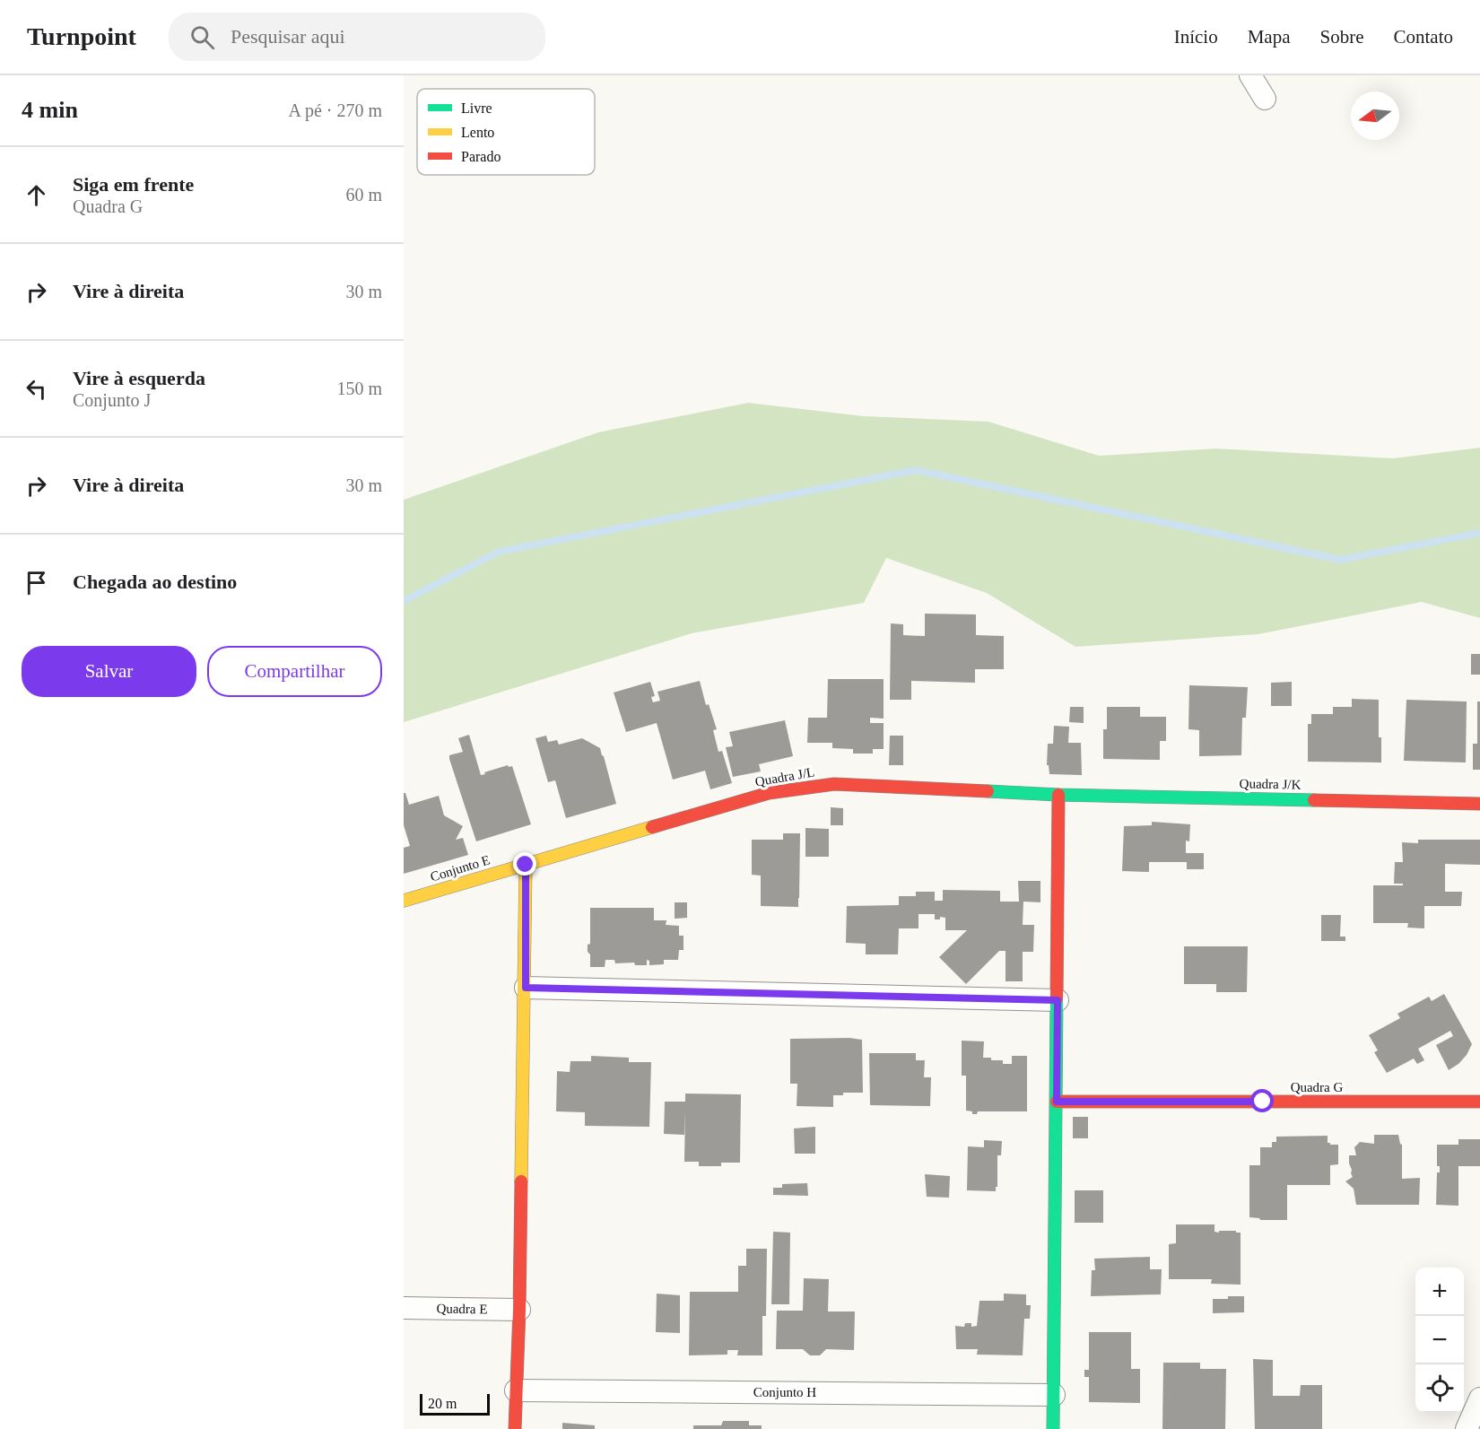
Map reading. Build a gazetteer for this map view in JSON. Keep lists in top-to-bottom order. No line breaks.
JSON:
{"streets":{"street":["Quadra J/L","Quadra J/K","Conjunto E","Quadra G","Quadra E","Conjunto H"]},"crossings":[["Quadra J/L","Quadra J/K"],["Quadra J/L","Conjunto E"]],"legend":["Livre","Lento","Parado"],"scale_bar":"20 m","north":"left","page":{"header":"Turnpoint","search":"Pesquisar aqui","nav":["Início","Mapa","Sobre","Contato"],"heading":["4 min","A pé · 270 m"],"list":[["Siga em frente","Quadra G","60 m"],["Vire à direita","30 m"],["Vire à esquerda","Conjunto J","150 m"],["Vire à direita","30 m"],"Chegada ao destino"],"buttons":["Salvar","Compartilhar"],"map_buttons":["+","−"],"scale":"20 m"}}
